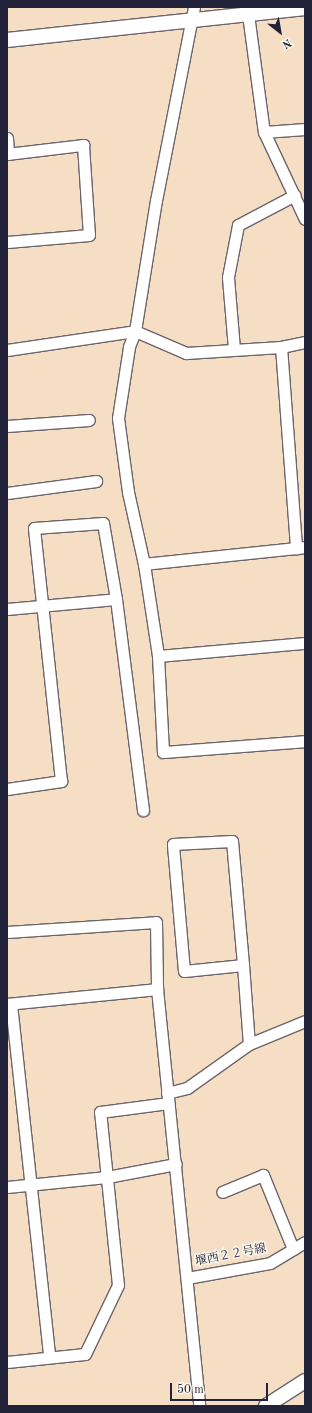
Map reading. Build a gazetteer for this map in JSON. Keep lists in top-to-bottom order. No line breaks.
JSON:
{"streets":{"street":["堰西２２号線"]},"scale_bar":"50 m","north":"bottom right"}
